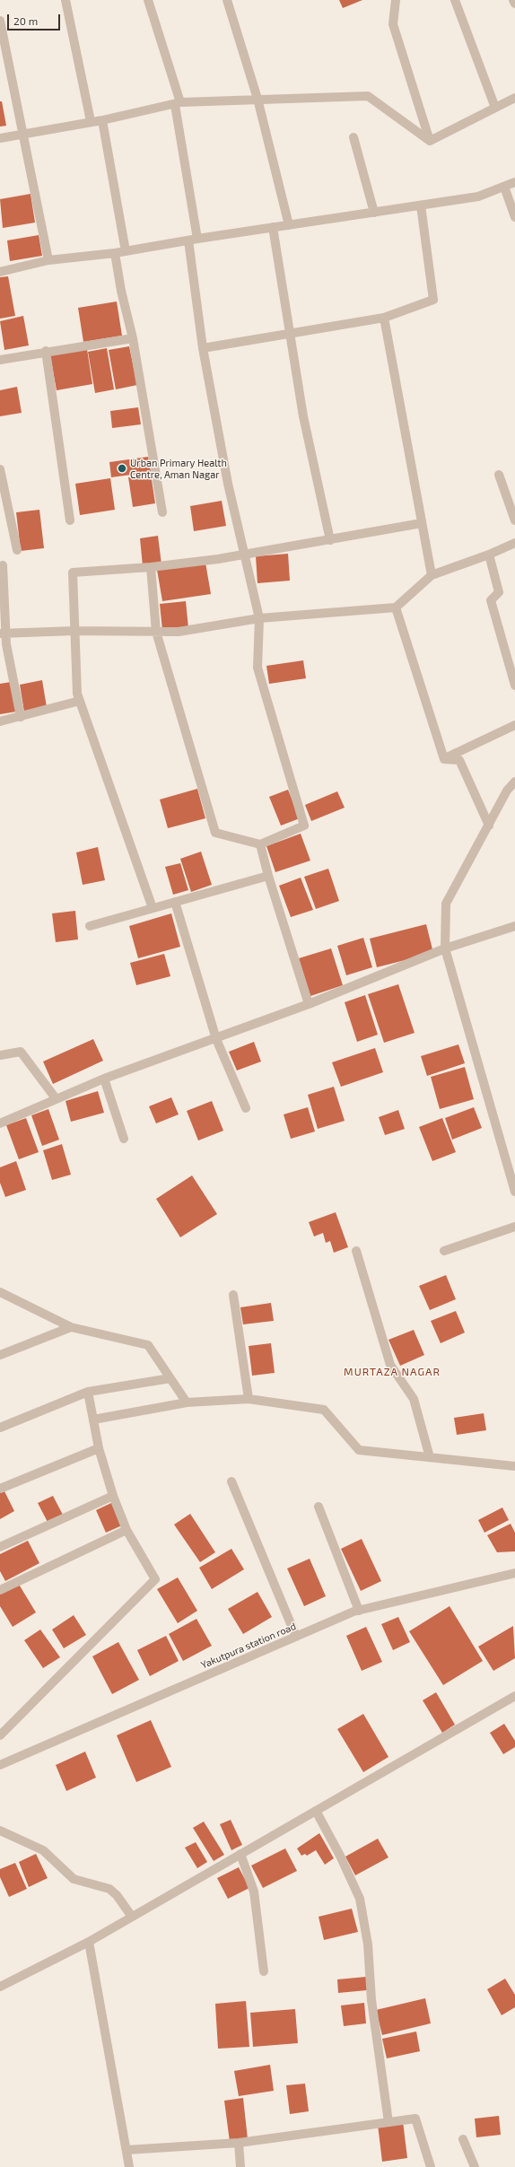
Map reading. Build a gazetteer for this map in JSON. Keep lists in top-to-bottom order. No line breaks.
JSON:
{"streets":{"street":["Yakutpura station road"]},"districts":["MURTAZA NAGAR"],"places":["Urban Primary Health Centre, Aman Nagar"],"scale_bar":"20 m"}
